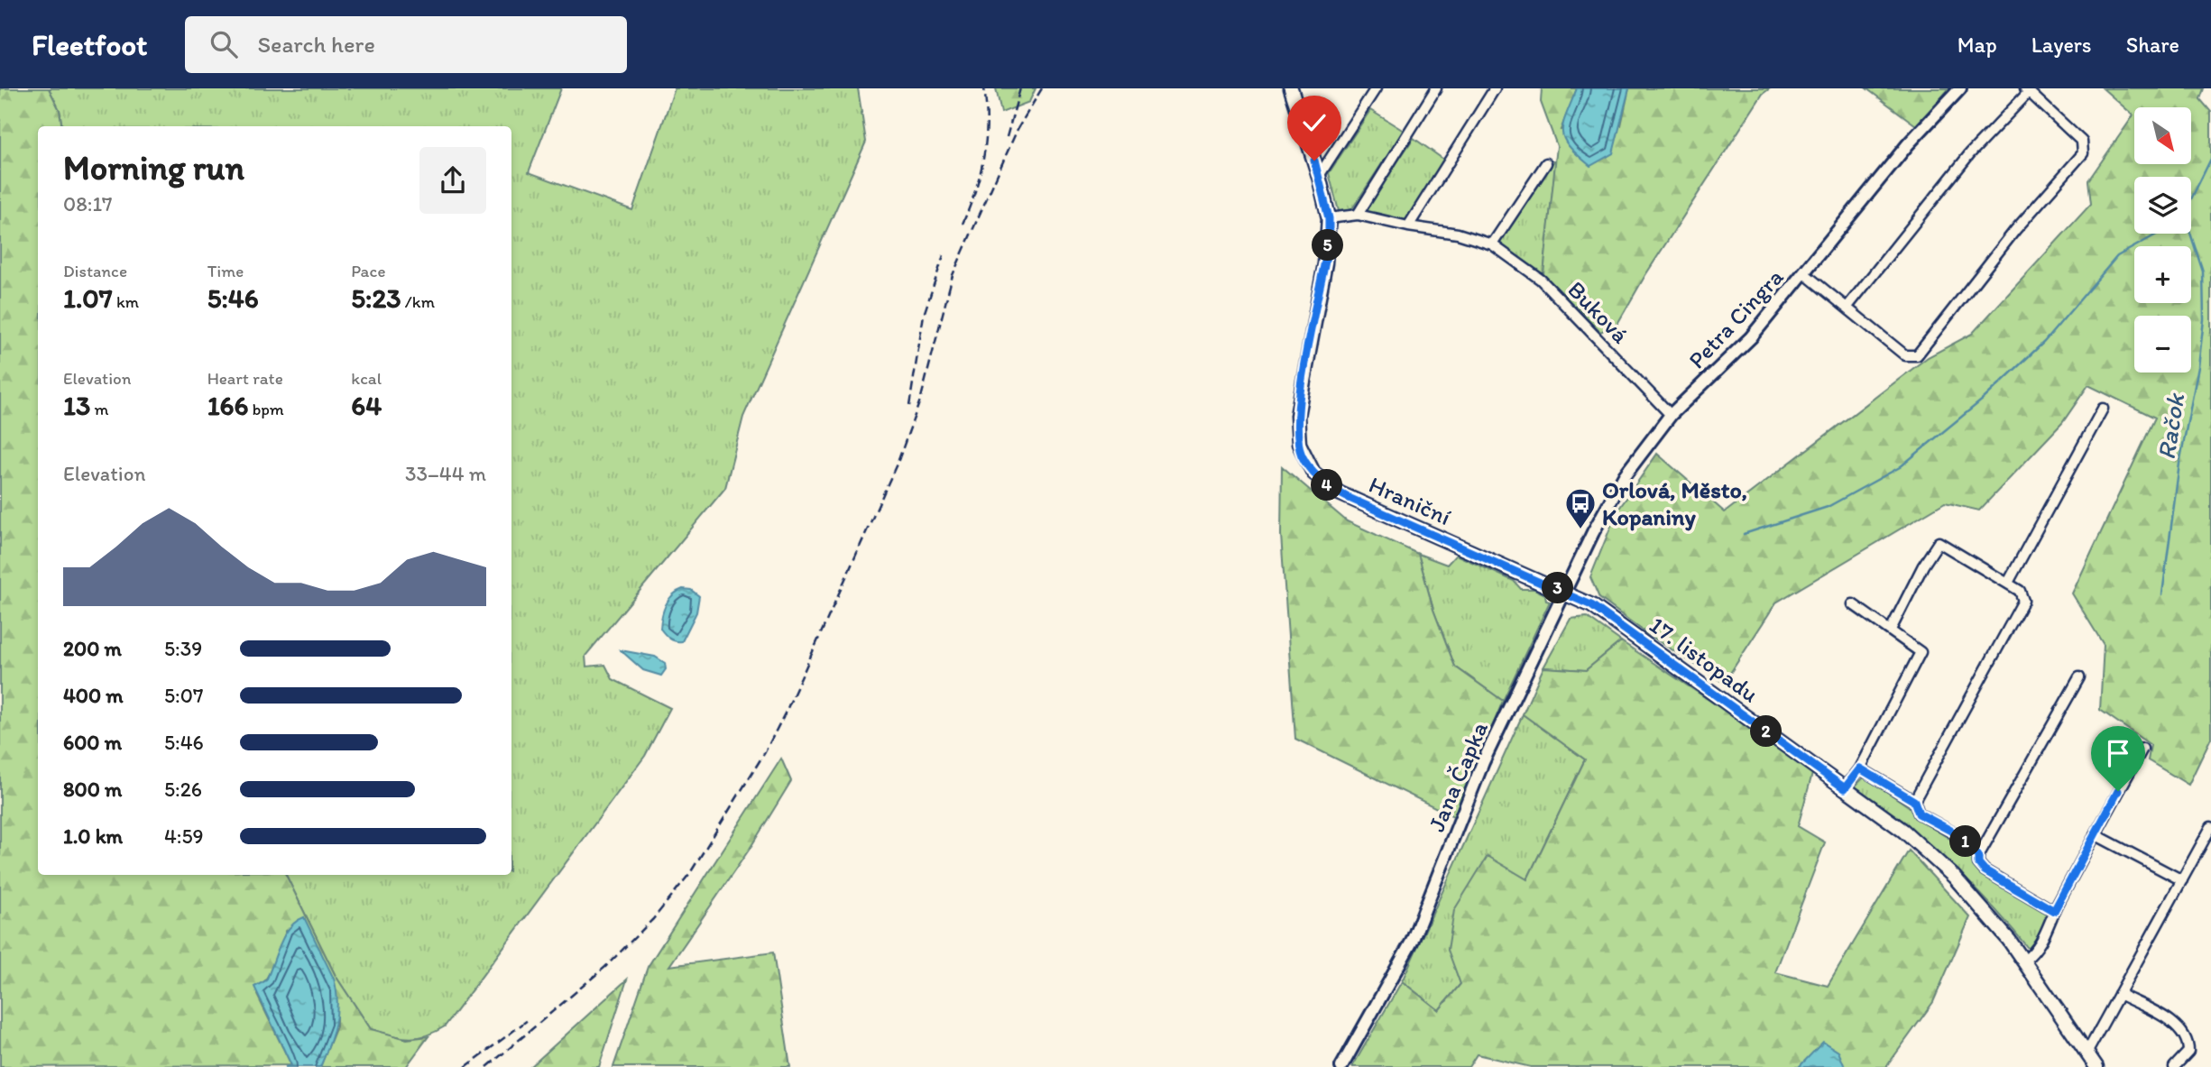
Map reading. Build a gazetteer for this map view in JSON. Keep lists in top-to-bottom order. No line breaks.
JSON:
{"streets":{"main road":["Hraniční","17. listopadu"],"street":["Buková","Petra Cingra","Jana Čapka"]},"crossings":[["Buková","Petra Cingra"],["Buková","Hraniční"],["Petra Cingra","Hraniční"],["Petra Cingra","17. listopadu"],["Petra Cingra","Jana Čapka"],["Hraniční","17. listopadu"],["Hraniční","Jana Čapka"],["17. listopadu","Jana Čapka"]],"water":["Račok"],"places":{"bus stop":["Orlová, Město, Kopaniny"]},"north":"bottom right","page":{"header":"Fleetfoot","search":"Search here","nav":["Map","Layers","Share"],"map_buttons":["+","−"],"heading":["Morning run","08:17"],"pins":["5","4","3","2","1"],"stats":[["Distance","1.07 km"],["Time","5:46"],["Pace","5:23 /km"],["Elevation","13 m"],["Heart rate","166 bpm"],["kcal","64"]],"chart":["Elevation","33–44 m"],"list":[{"name":"200 m","note":"5:39"},{"name":"400 m","note":"5:07"},{"name":"600 m","note":"5:46"},{"name":"800 m","note":"5:26"},{"name":"1.0 km","note":"4:59"}]}}
